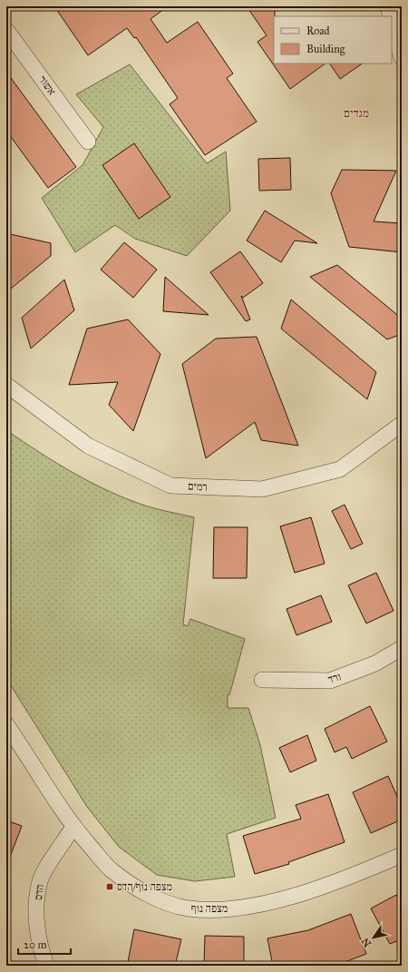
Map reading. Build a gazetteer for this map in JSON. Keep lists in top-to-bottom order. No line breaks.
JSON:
{"streets":{"street":["אשור","רמים","ורד","הדס","מצפה נוף"]},"crossings":[["הדס","מצפה נוף"]],"districts":["מגדים"],"places":{"transit":["מצפה נוף/הדס"]},"legend":["Road","Building"],"scale_bar":"20 m","north":"bottom left"}
